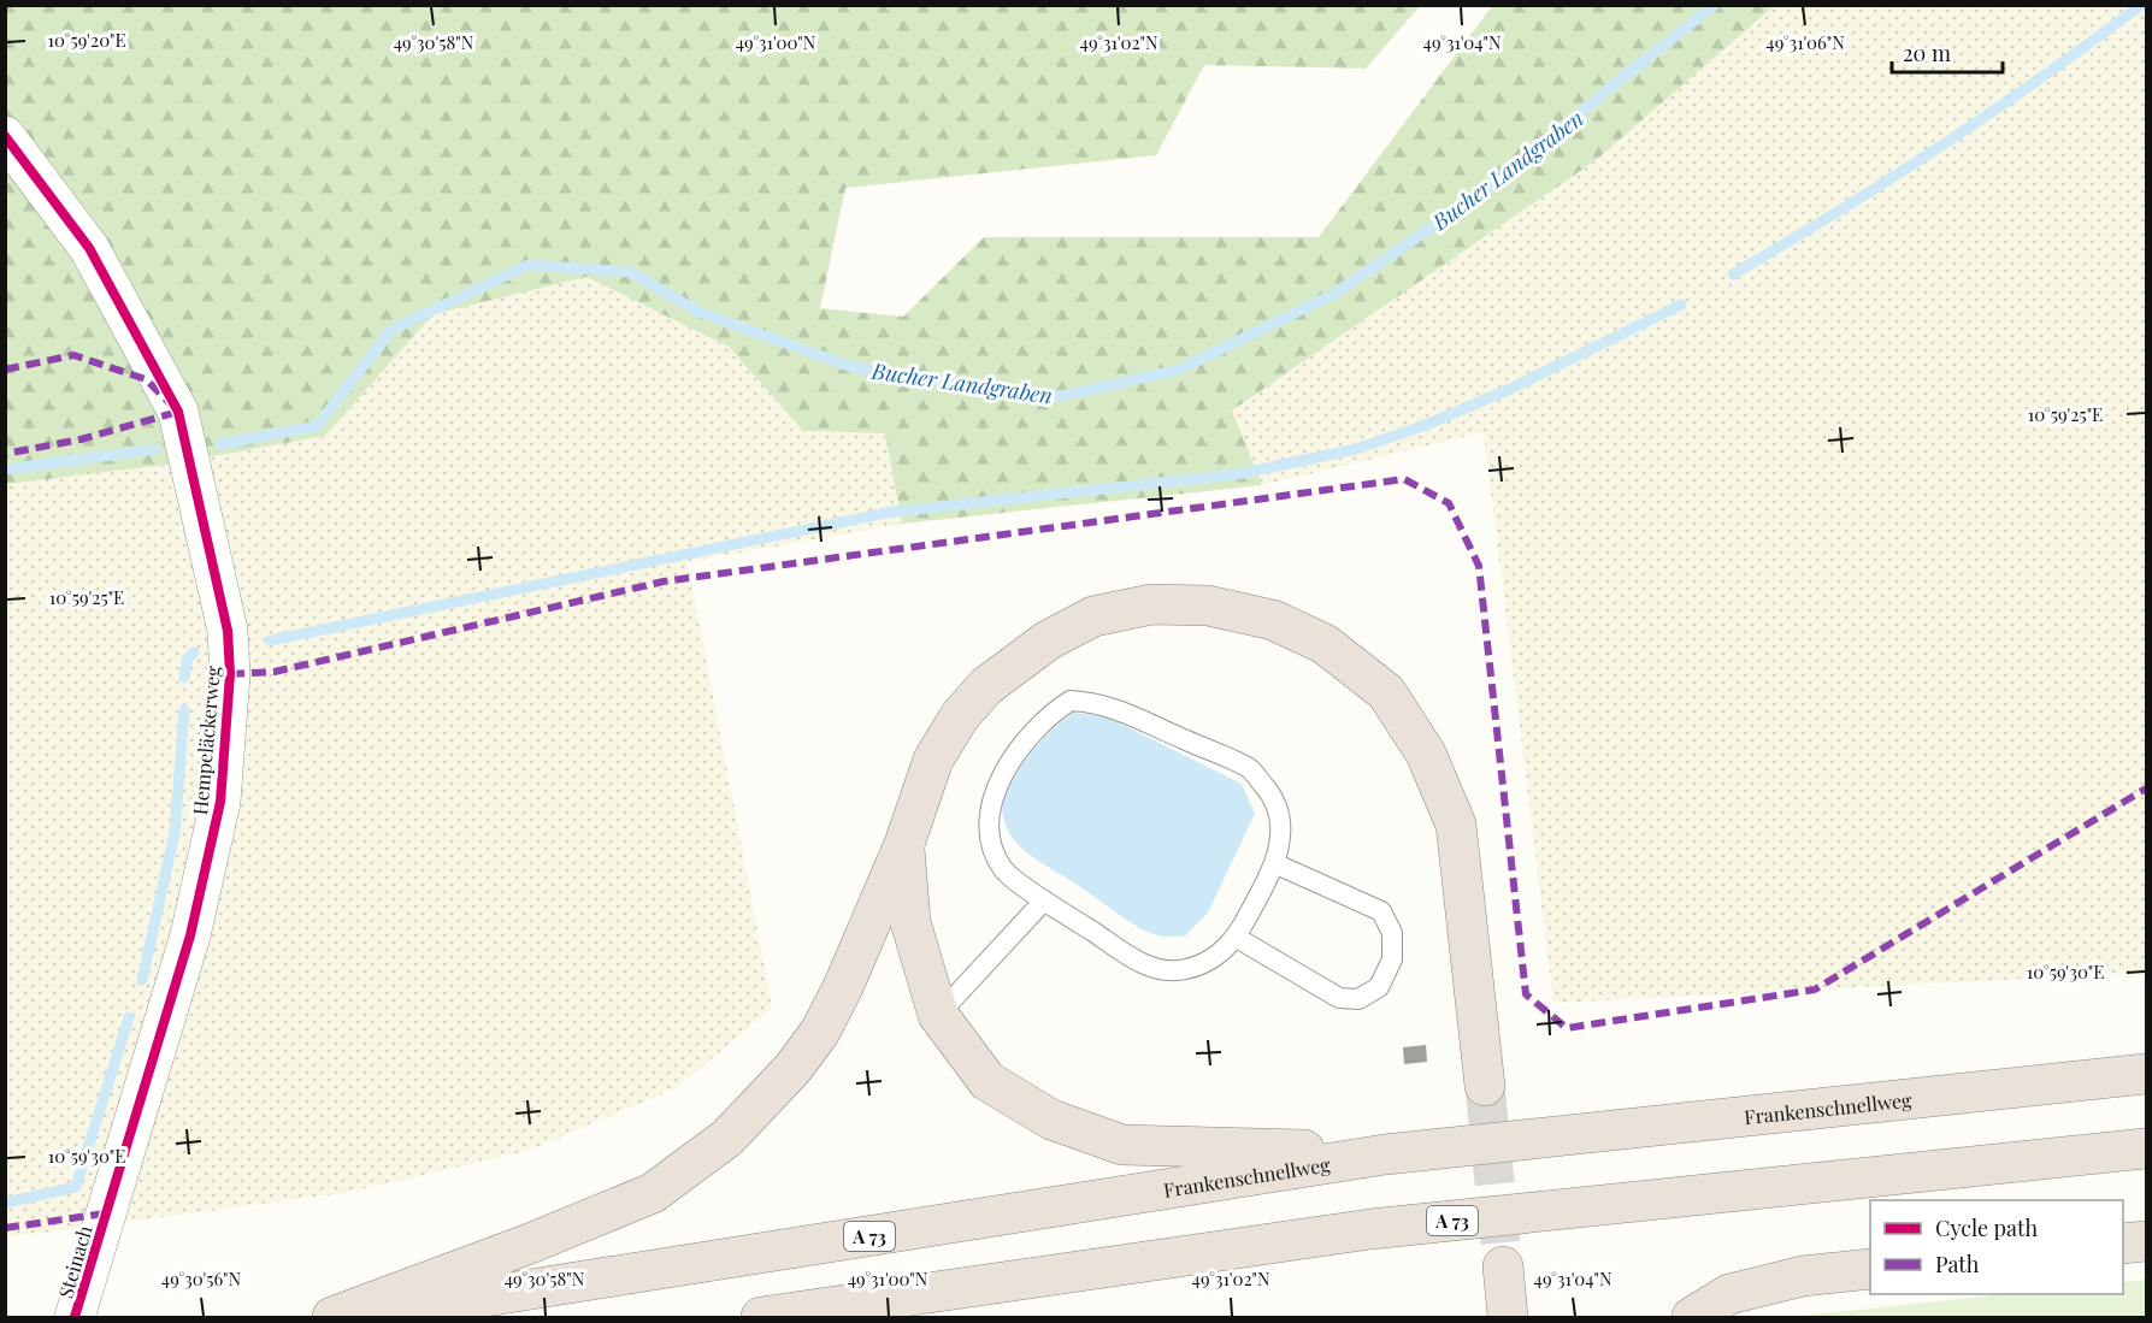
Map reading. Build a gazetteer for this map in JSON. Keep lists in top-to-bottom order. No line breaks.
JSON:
{"streets":{"highway":["Frankenschnellweg","A 73"],"street":["Hempeläckerweg","Steinach"]},"crossings":[["Hempeläckerweg","Steinach"]],"water":["Bucher Landgraben"],"legend":["Cycle path","Path"],"scale_bar":"20 m","coordinates":["10°59'20\"E","49°30'58\"N","49°31'00\"N","49°31'02\"N","49°31'04\"N","49°31'06\"N","10°59'25\"E","10°59'30\"E","49°30'56\"N"]}
